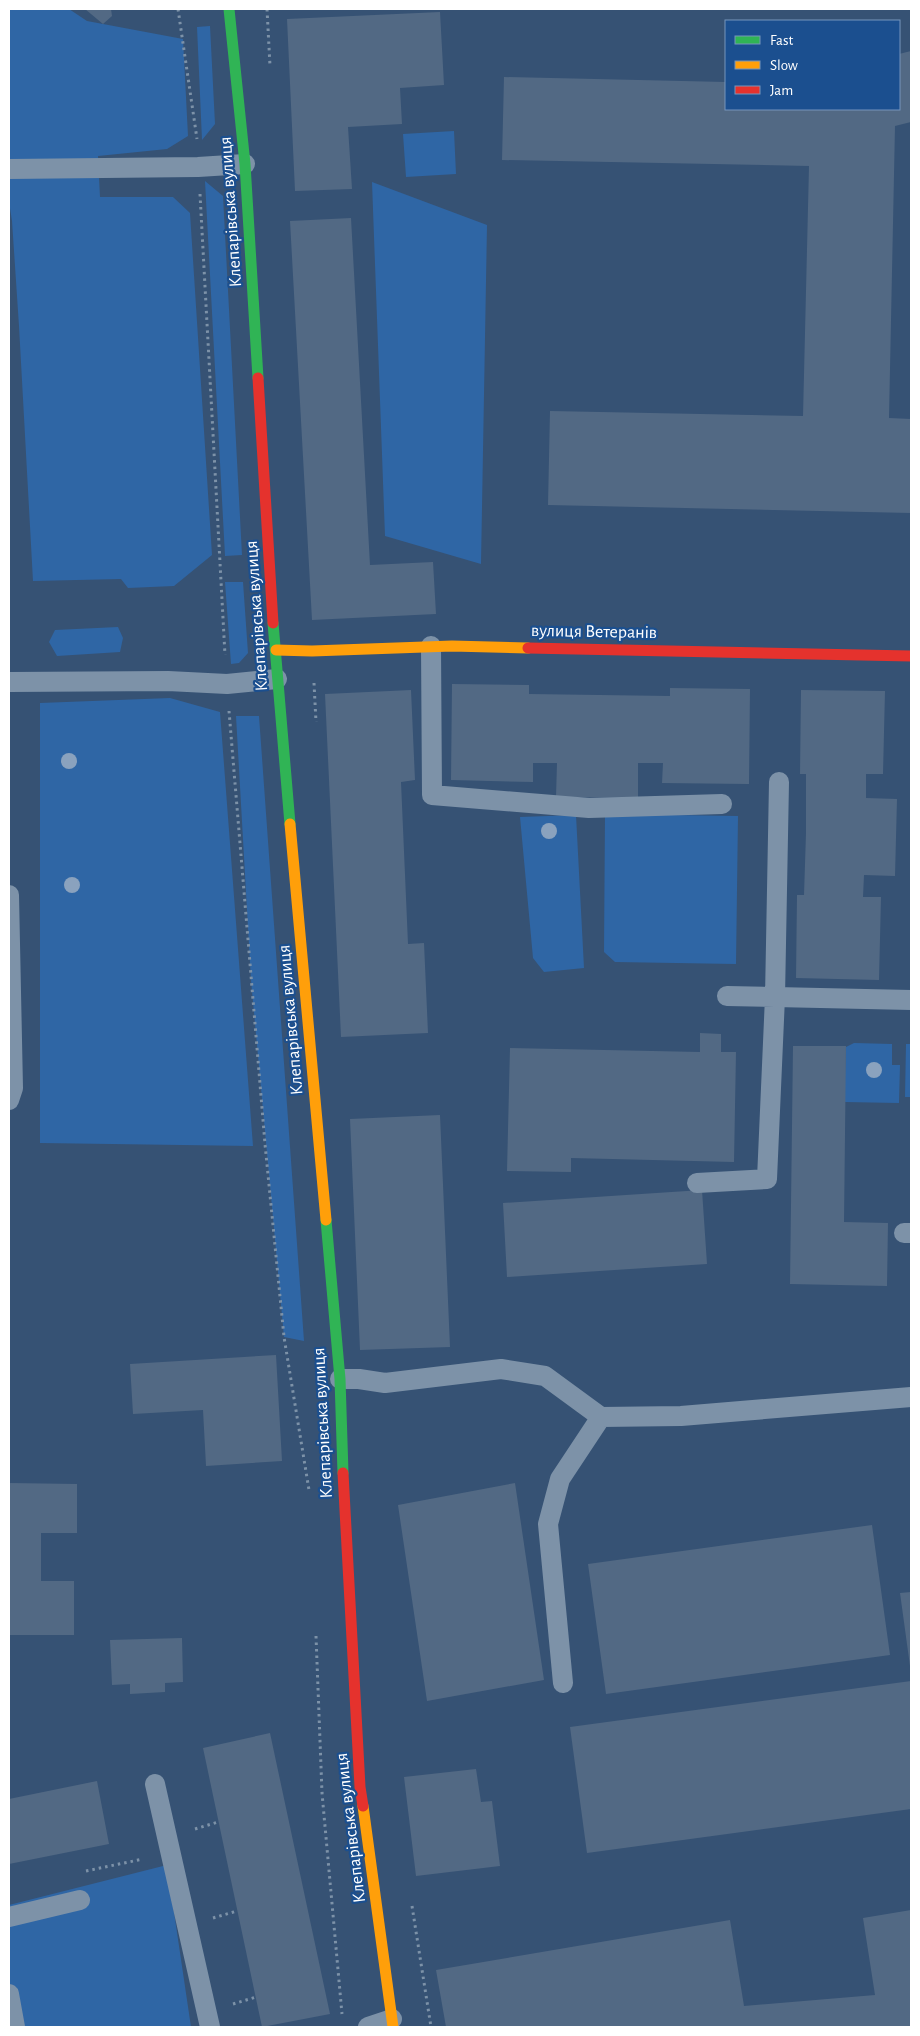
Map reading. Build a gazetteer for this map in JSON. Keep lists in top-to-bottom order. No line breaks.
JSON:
{"streets":{"main road":["Клепарівська вулиця","вулиця Ветеранів"]},"crossings":[["Клепарівська вулиця","вулиця Ветеранів"]],"legend":["Fast","Slow","Jam"]}
